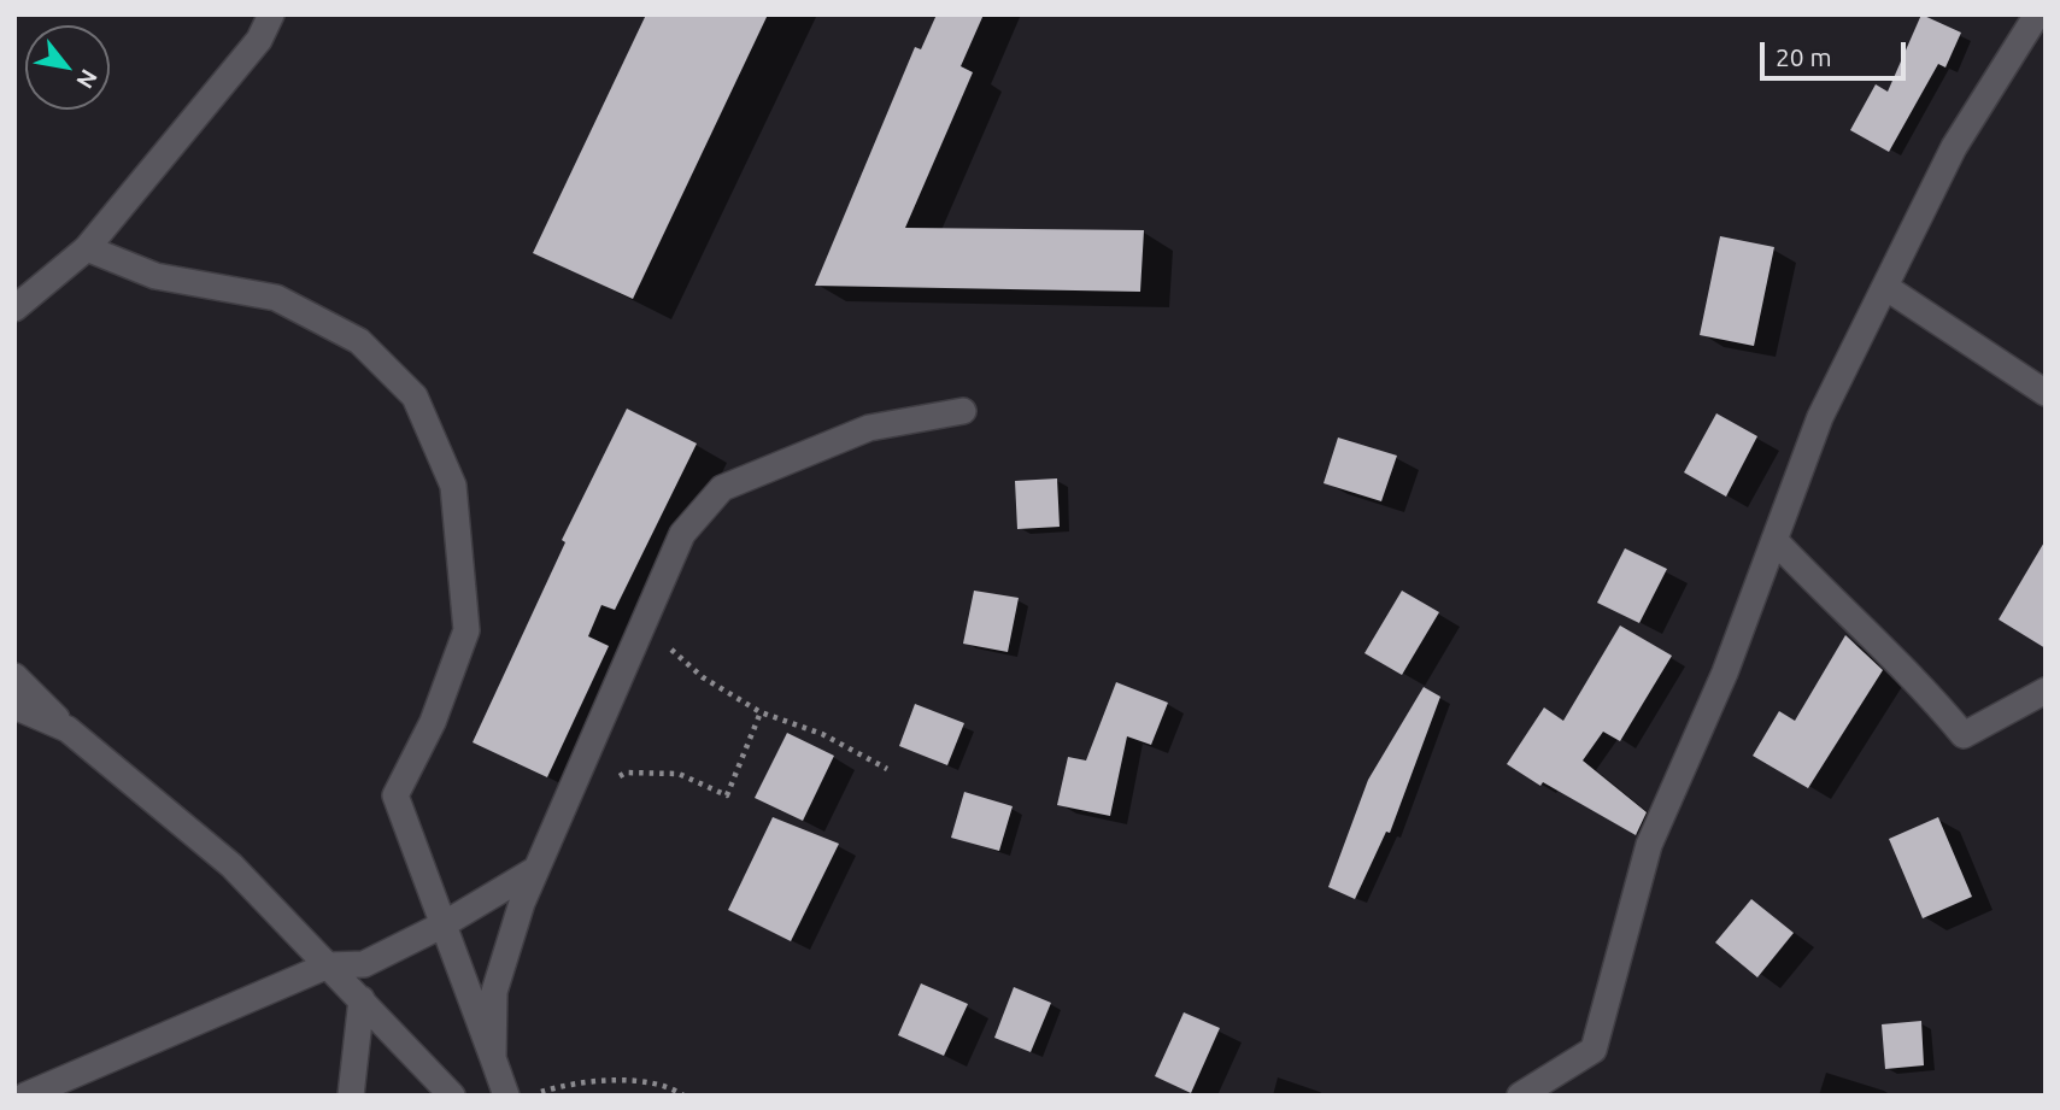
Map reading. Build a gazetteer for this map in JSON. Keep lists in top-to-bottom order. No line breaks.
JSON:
{"scale_bar":"20 m","north":"bottom right"}
